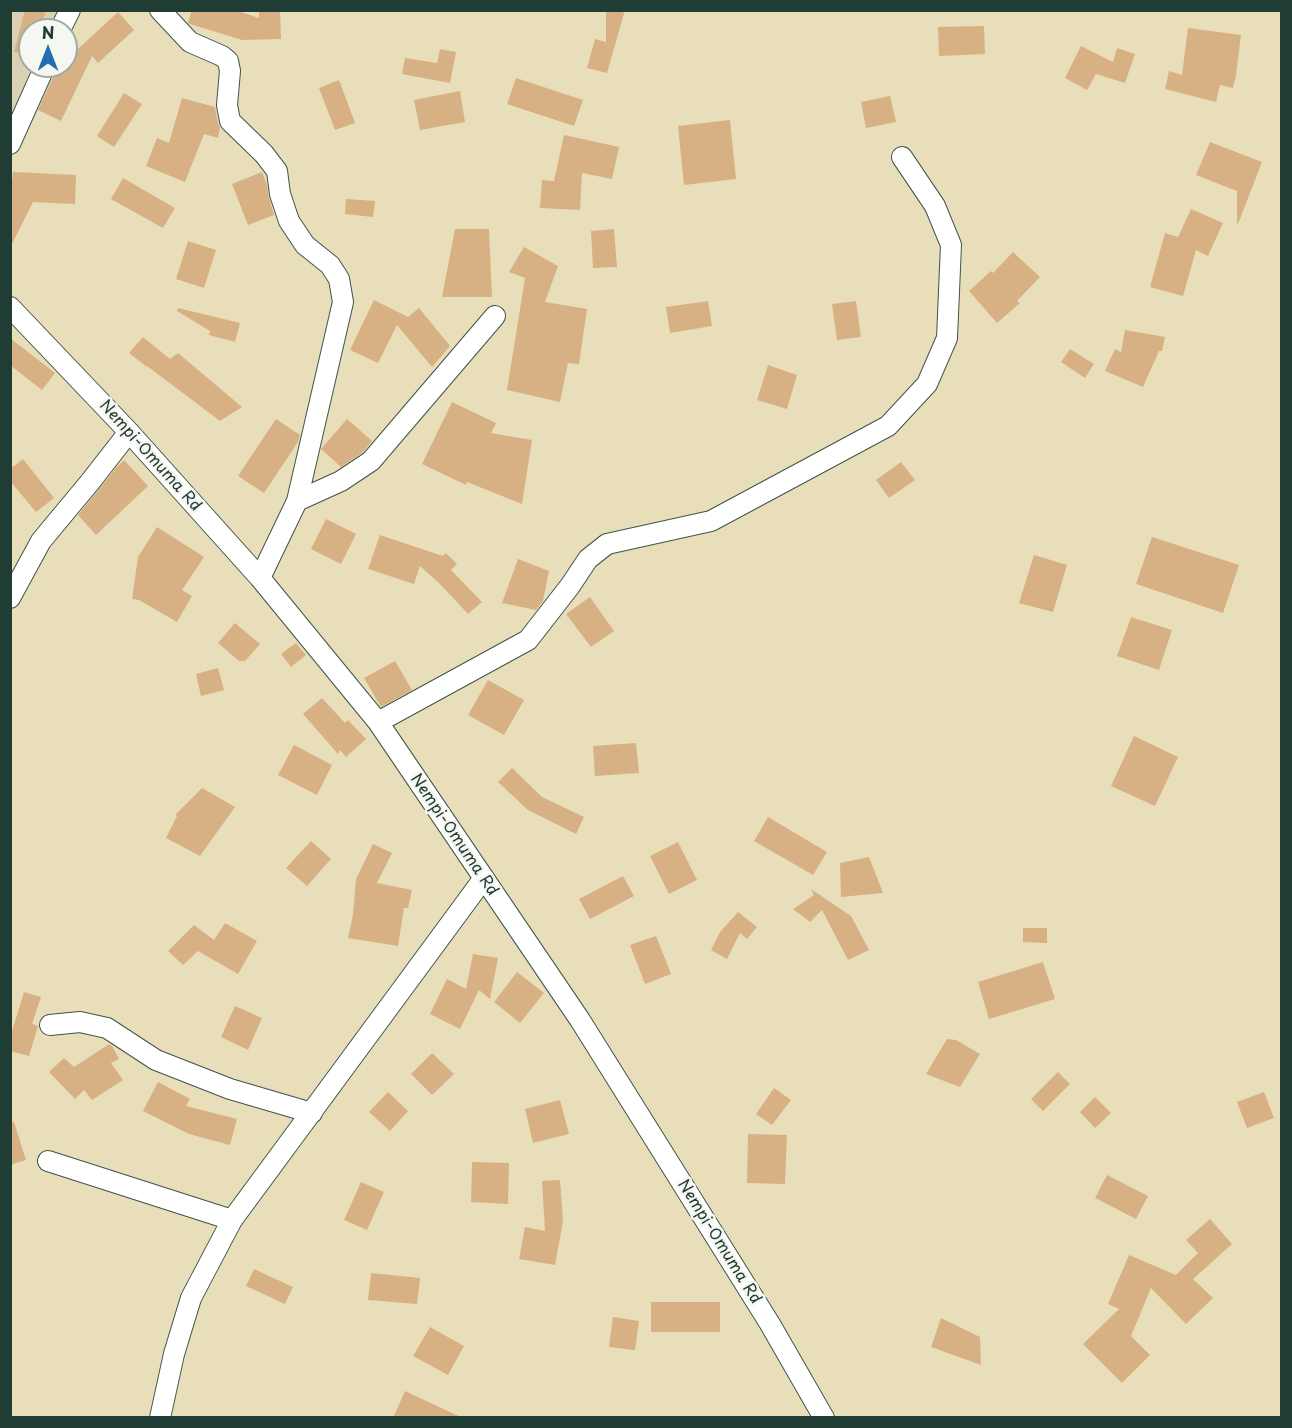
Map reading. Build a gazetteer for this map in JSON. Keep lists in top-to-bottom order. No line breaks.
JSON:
{"streets":{"street":["Nempi-Omuma Rd"]},"north":"top"}
